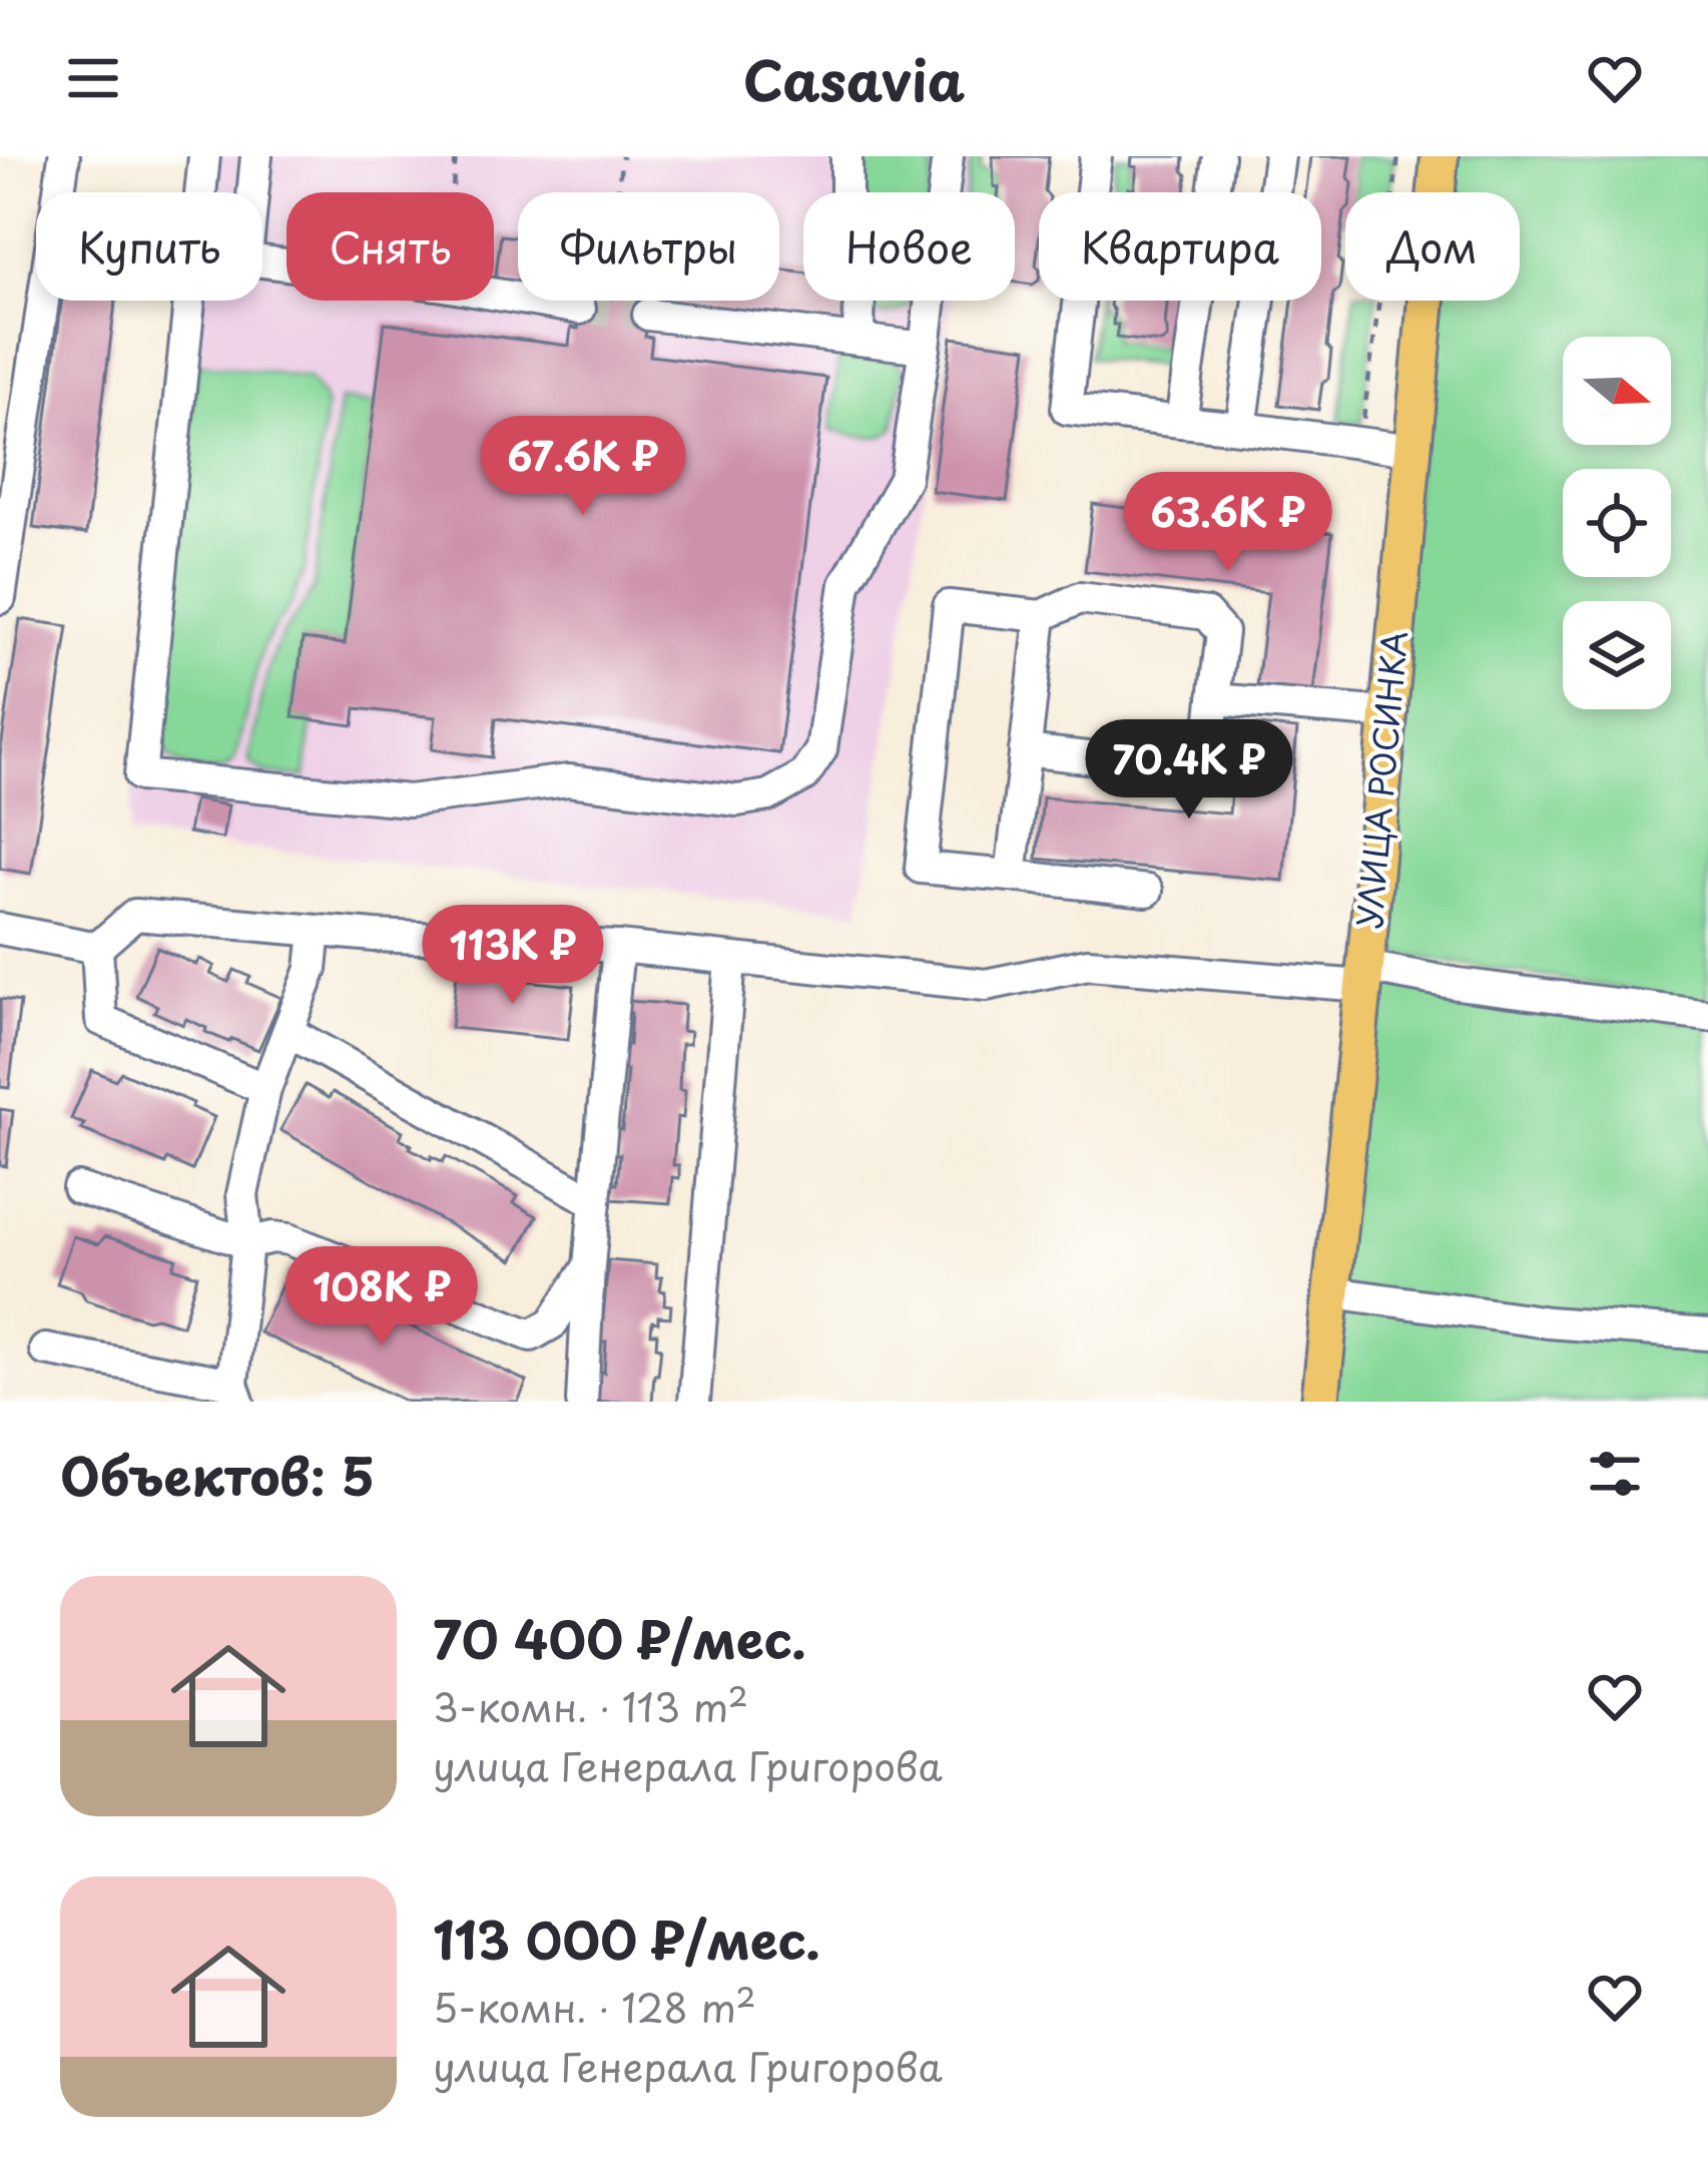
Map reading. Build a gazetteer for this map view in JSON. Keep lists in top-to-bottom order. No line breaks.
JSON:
{"streets":{"main road":["УЛИЦА РОСИНКА"]},"north":"right","page":{"header":"Casavia","chip":["Купить","Снять","Фильтры","Новое","Квартира","Дом"],"price":["67.6K ₽","63.6K ₽","70.4K ₽","113K ₽","108K ₽"],"heading":"Объектов: 5","list":[{"name":"70 400 ₽/мес.","note":"3-комн. · 113 m² · улица Генерала Григорова"},{"name":"113 000 ₽/мес.","note":"5-комн. · 128 m² · улица Генерала Григорова"}]}}
